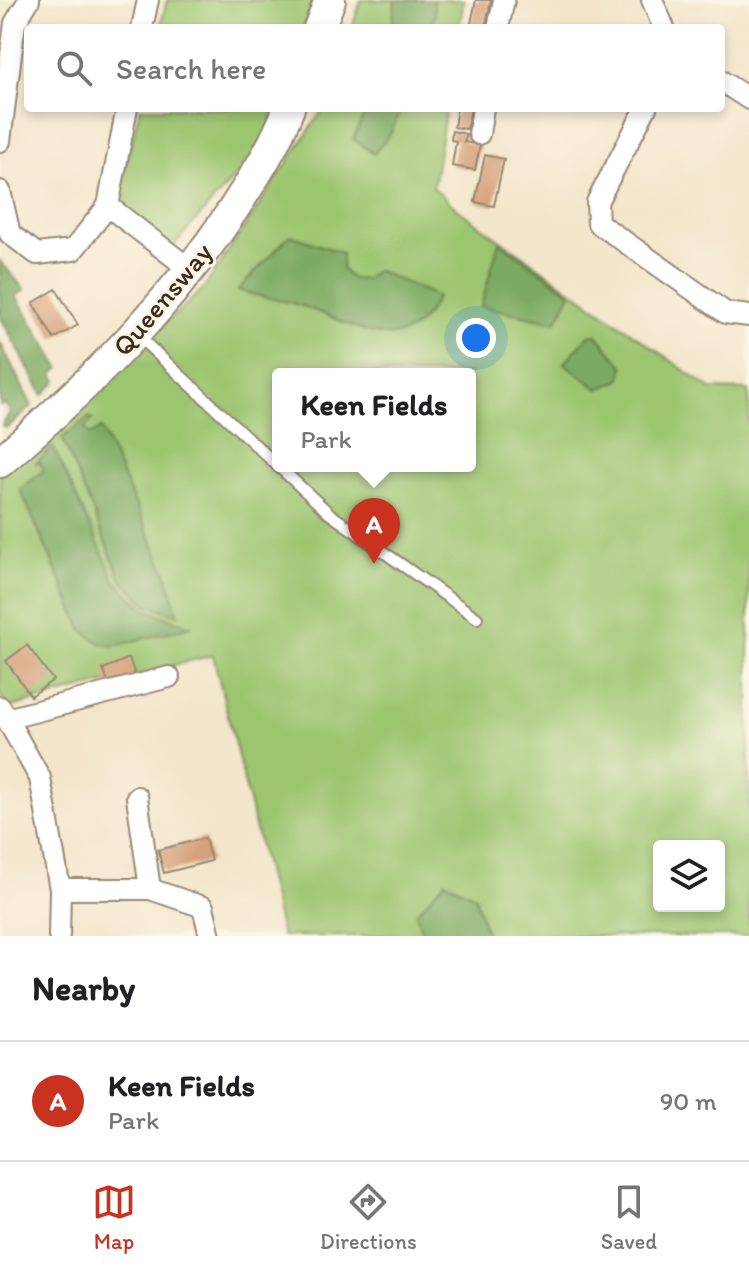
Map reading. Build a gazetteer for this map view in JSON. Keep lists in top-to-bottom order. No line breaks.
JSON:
{"streets":{"main road":["Queensway"]},"page":{"search":"Search here","popup":["Keen Fields","Park"],"pins":"A","heading":"Nearby","list":[{"mark":"A","name":"Keen Fields","note":"Park","value":"90 m"}],"nav":["Map","Directions","Saved"]}}
